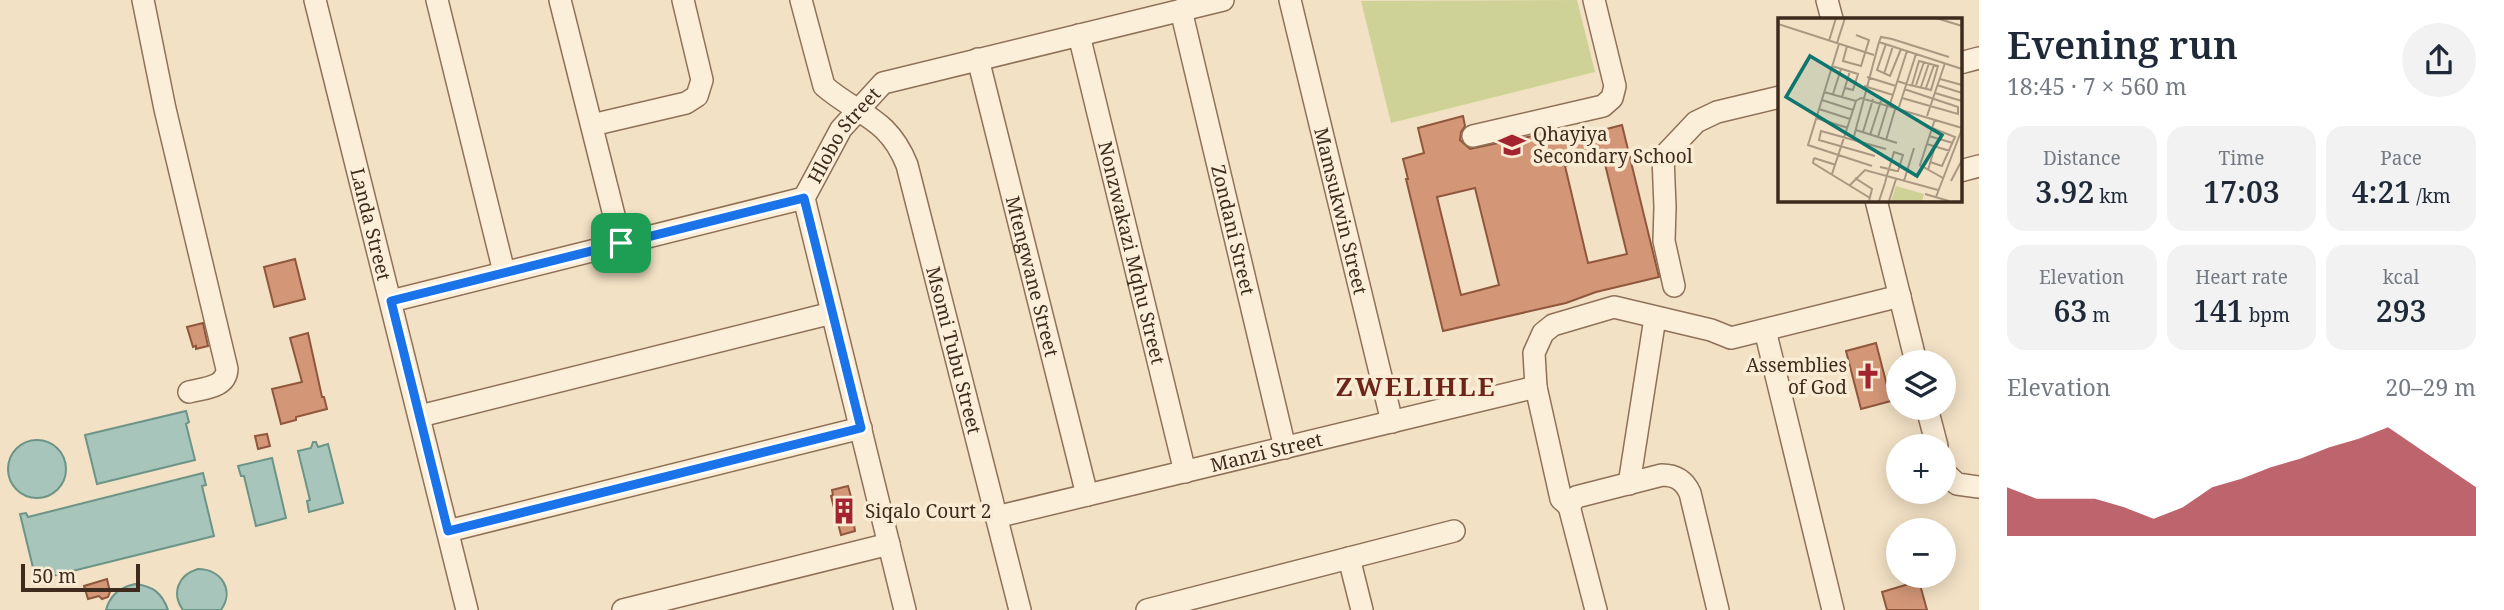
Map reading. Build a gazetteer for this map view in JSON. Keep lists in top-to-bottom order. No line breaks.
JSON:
{"streets":{"street":["Hlobo Street","Mamsukwin Street","Landa Street","Zondani Street","Nonzwakazi Mqhu Street","Mtengwane Street","Msomi Tubu Street","Manzi Street"]},"crossings":[["Hlobo Street","Zondani Street"],["Hlobo Street","Nonzwakazi Mqhu Street"],["Hlobo Street","Mtengwane Street"],["Hlobo Street","Msomi Tubu Street"],["Mamsukwin Street","Manzi Street"],["Zondani Street","Manzi Street"],["Nonzwakazi Mqhu Street","Manzi Street"],["Mtengwane Street","Manzi Street"],["Msomi Tubu Street","Manzi Street"]],"districts":["ZWELIHLE"],"places":{"school or university":["Qhayiya Secondary School"],"church":["Assemblies of God"],"building":["Siqalo Court 2"]},"scale_bar":"50 m","page":{"heading":["Evening run","18:45 · 7 × 560 m"],"stats":[["Distance","3.92 km"],["Time","17:03"],["Pace","4:21 /km"],["Elevation","63 m"],["Heart rate","141 bpm"],["kcal","293"]],"map_buttons":["+","−"],"chart":["Elevation","20–29 m"],"scale":"50 m"}}
